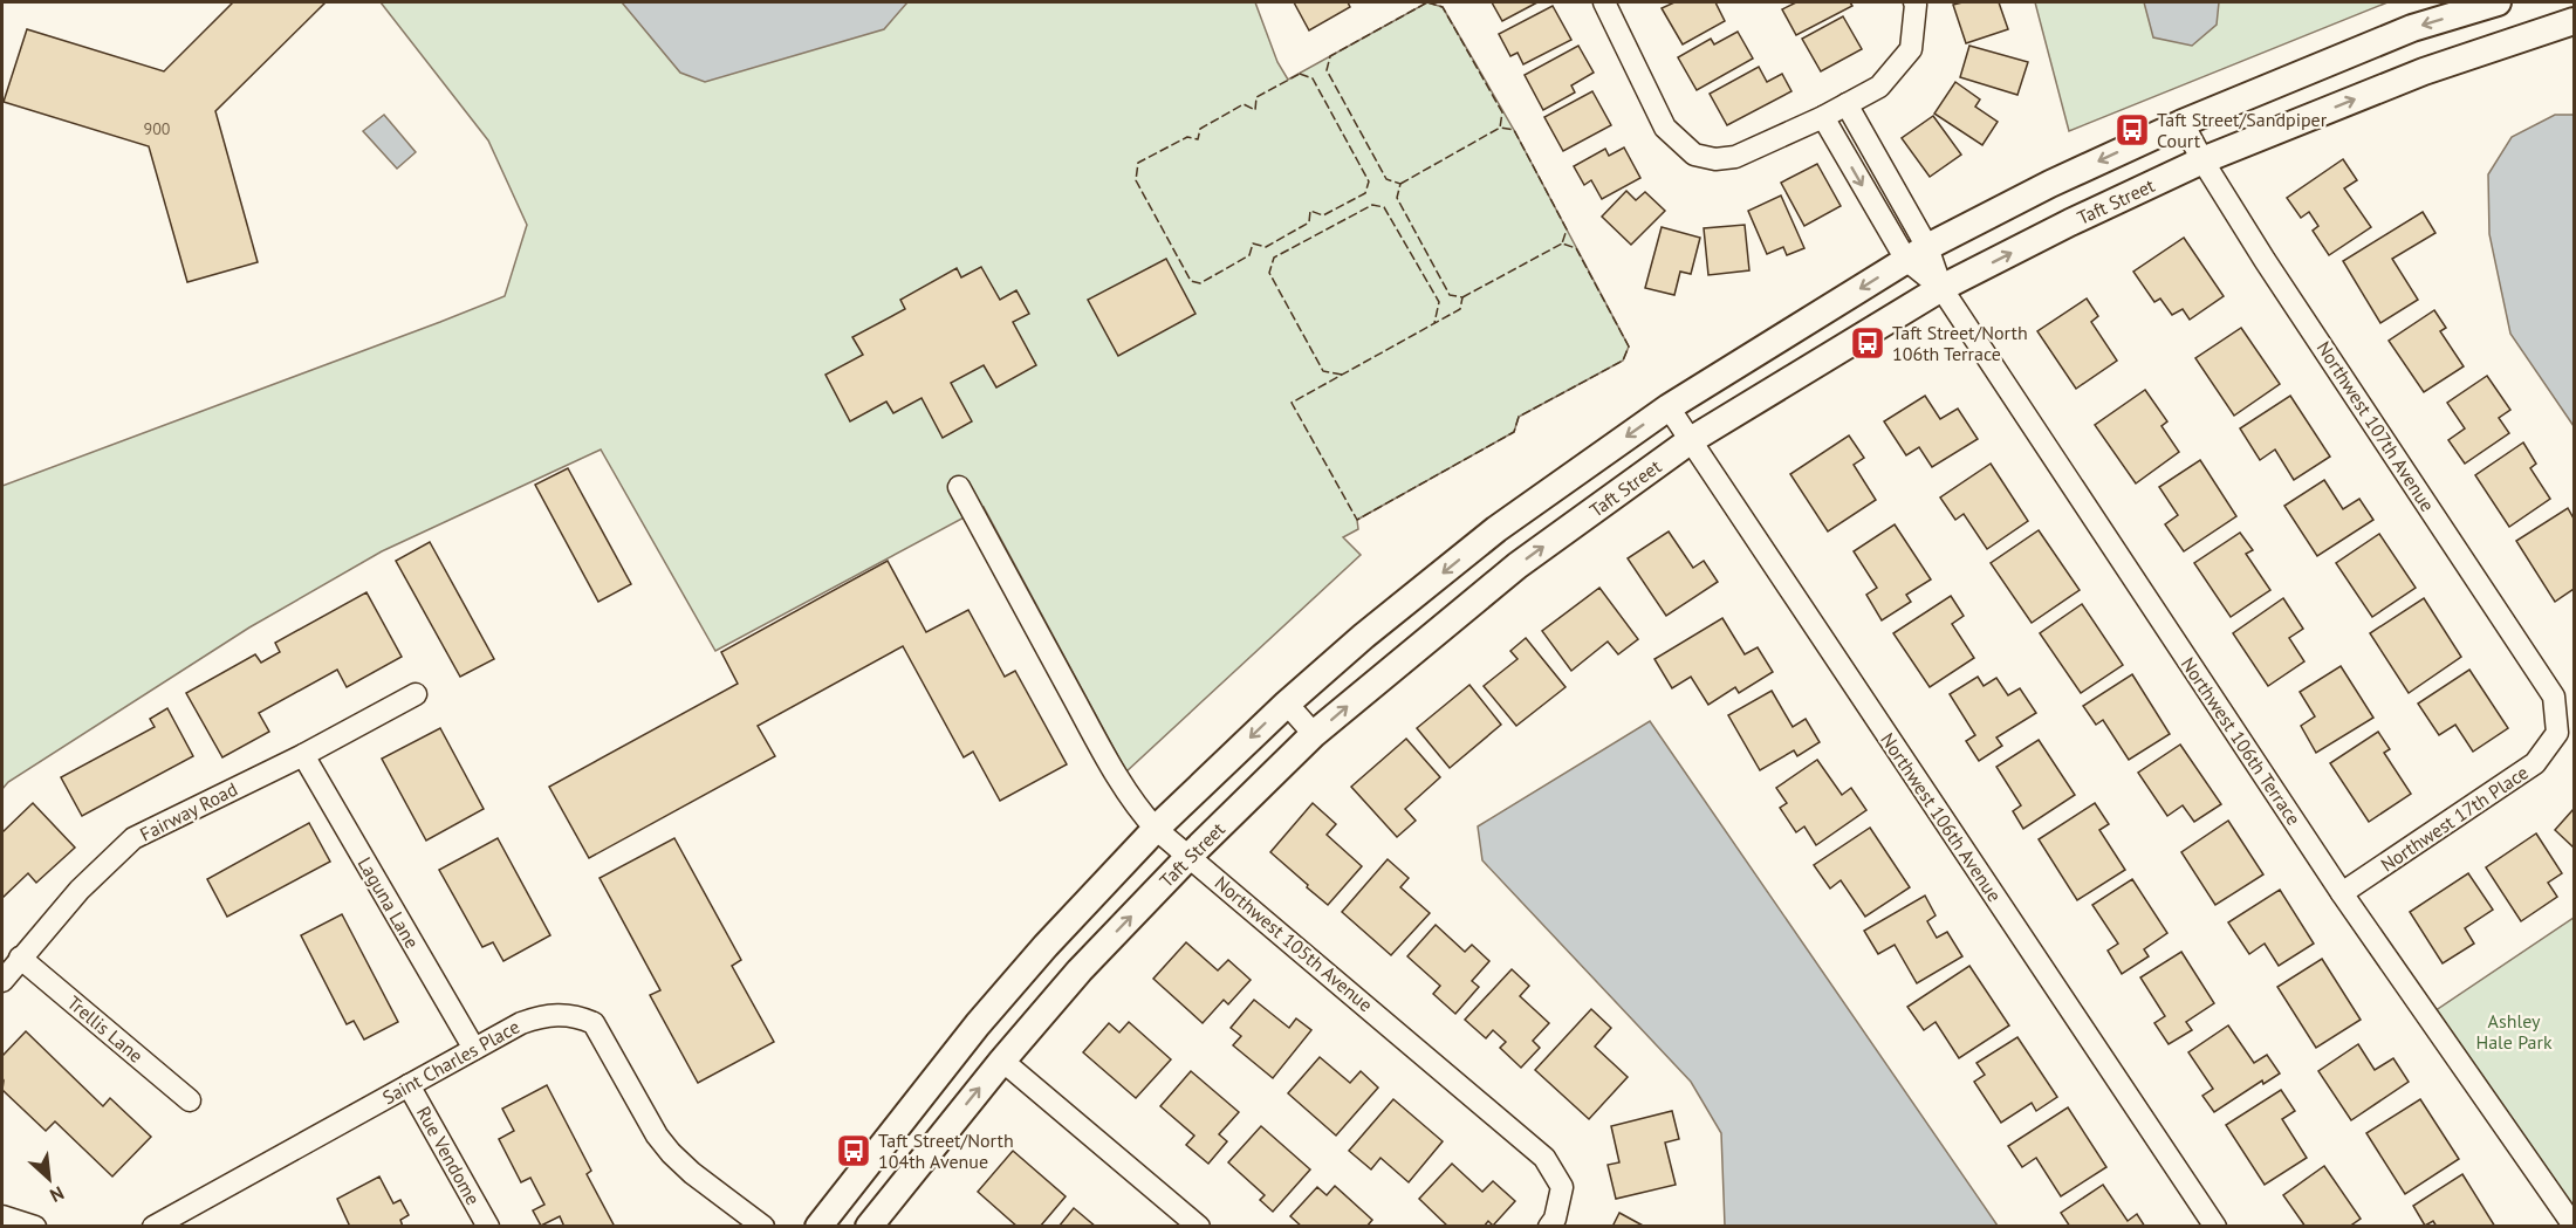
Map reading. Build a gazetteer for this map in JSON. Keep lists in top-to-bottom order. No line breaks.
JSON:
{"streets":{"street":["Taft Street","Northwest 107th Avenue","Northwest 106th Terrace","Fairway Road","Northwest 106th Avenue","Northwest 17th Place","Laguna Lane","Northwest 105th Avenue","Trellis Lane","Saint Charles Place","Rue Vendome"]},"crossings":[["Taft Street","Northwest 107th Avenue"],["Taft Street","Northwest 106th Terrace"],["Taft Street","Northwest 106th Avenue"],["Taft Street","Northwest 105th Avenue"],["Northwest 107th Avenue","Northwest 17th Place"],["Northwest 106th Terrace","Northwest 17th Place"],["Fairway Road","Laguna Lane"],["Fairway Road","Trellis Lane"],["Laguna Lane","Saint Charles Place"],["Saint Charles Place","Rue Vendome"]],"parks":["Ashley Hale Park"],"places":{"bus stop":["Taft Street/Sandpiper Court","Taft Street/North 106th Terrace","Taft Street/North 104th Avenue"]},"house_numbers":["900"],"north":"bottom right"}
